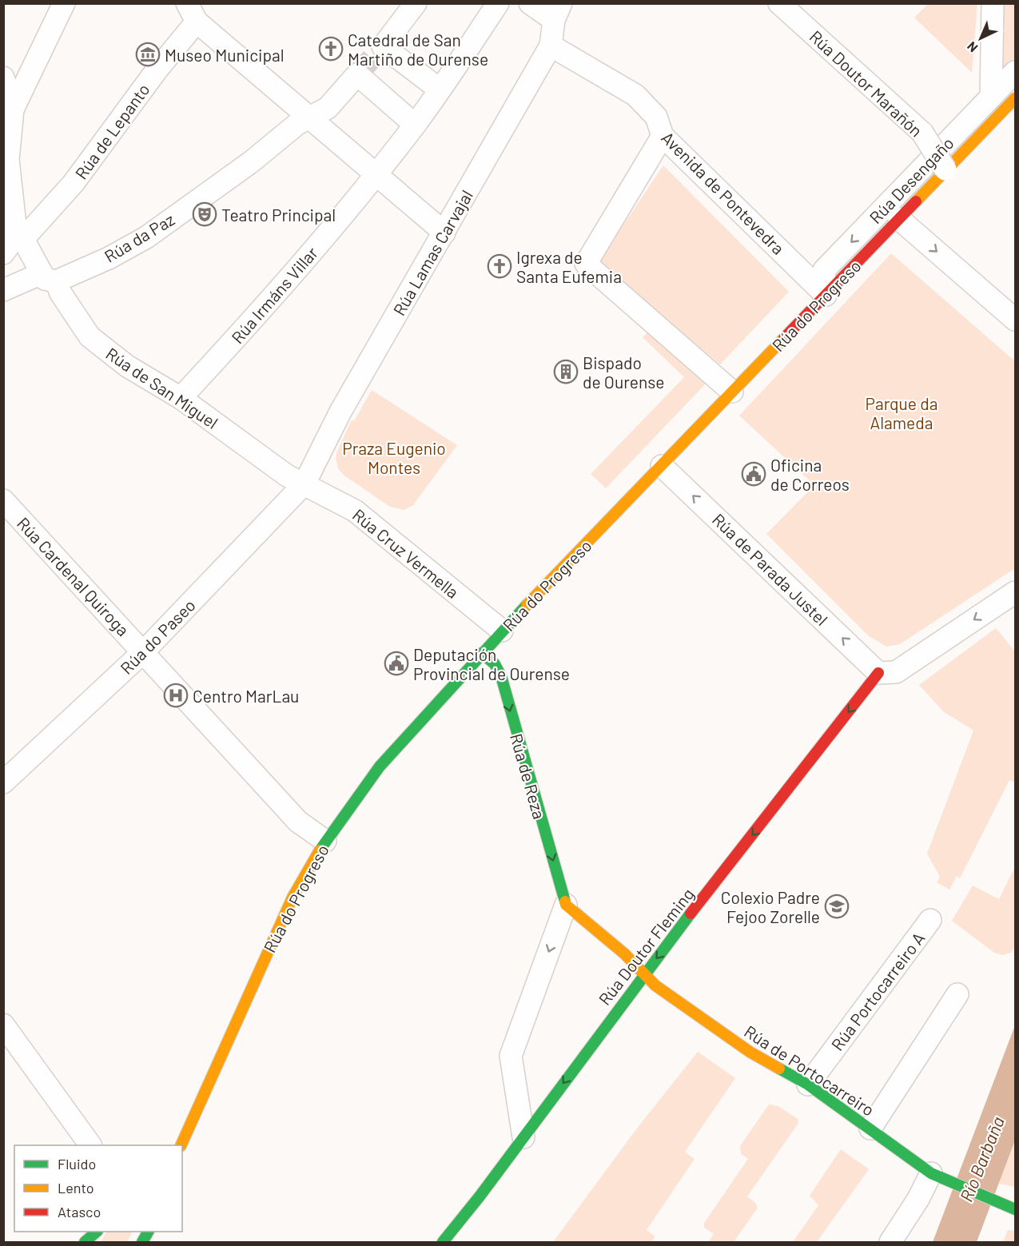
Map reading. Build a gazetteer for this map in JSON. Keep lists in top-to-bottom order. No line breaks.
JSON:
{"streets":{"street":["Rúa Doutor Marañón","Rúa de Lepanto","Rúa Desengaño","Avenida de Pontevedra","Rúa da Paz","Rúa Lamas Carvajal","Rúa Irmáns Villar","Rúa do Progreso","Rúa de San Miguel","Rúa Cruz Vermella","Rúa de Parada Justel","Rúa Cardenal Quiroga","Rúa do Paseo","Rúa de Reza","Rúa Doutor Fleming","Rúa Portocarreiro A","Rúa de Portocarreiro"]},"crossings":[["Rúa Doutor Marañón","Rúa do Progreso"],["Rúa de Lepanto","Rúa de San Miguel"],["Rúa Desengaño","Avenida de Pontevedra"],["Rúa Desengaño","Rúa do Progreso"],["Avenida de Pontevedra","Rúa Lamas Carvajal"],["Avenida de Pontevedra","Rúa do Progreso"],["Rúa da Paz","Rúa Irmáns Villar"],["Rúa da Paz","Rúa de San Miguel"],["Rúa Lamas Carvajal","Rúa de San Miguel"],["Rúa Lamas Carvajal","Rúa Cruz Vermella"],["Rúa Lamas Carvajal","Rúa do Paseo"],["Rúa Irmáns Villar","Rúa de San Miguel"],["Rúa do Progreso","Rúa Cruz Vermella"],["Rúa do Progreso","Rúa de Parada Justel"],["Rúa do Progreso","Rúa Cardenal Quiroga"],["Rúa do Progreso","Rúa de Reza"],["Rúa de San Miguel","Rúa Cruz Vermella"],["Rúa de San Miguel","Rúa do Paseo"],["Rúa Cruz Vermella","Rúa do Paseo"],["Rúa de Parada Justel","Rúa Doutor Fleming"],["Rúa Cardenal Quiroga","Rúa do Paseo"],["Rúa Doutor Fleming","Rúa de Portocarreiro"],["Rúa Portocarreiro A","Rúa de Portocarreiro"]],"one_way":["Rúa Desengaño","Rúa de Parada Justel","Rúa de Reza","Rúa Doutor Fleming"],"water":["Río Barbaña"],"parks":["Parque da Alameda","Praza Eugenio Montes"],"places":{"church":["Catedral de San Martiño de Ourense","Igrexa de Santa Eufemia"],"museum":["Museo Municipal"],"theatre":["Teatro Principal"],"building":["Bispado de Ourense"],"public building":["Oficina de Correos","Deputación Provincial de Ourense"],"hospital":["Centro MarLau"],"school or university":["Colexio Padre Fejoo Zorelle"]},"legend":["Fluido","Lento","Atasco"],"north":"bottom left"}
